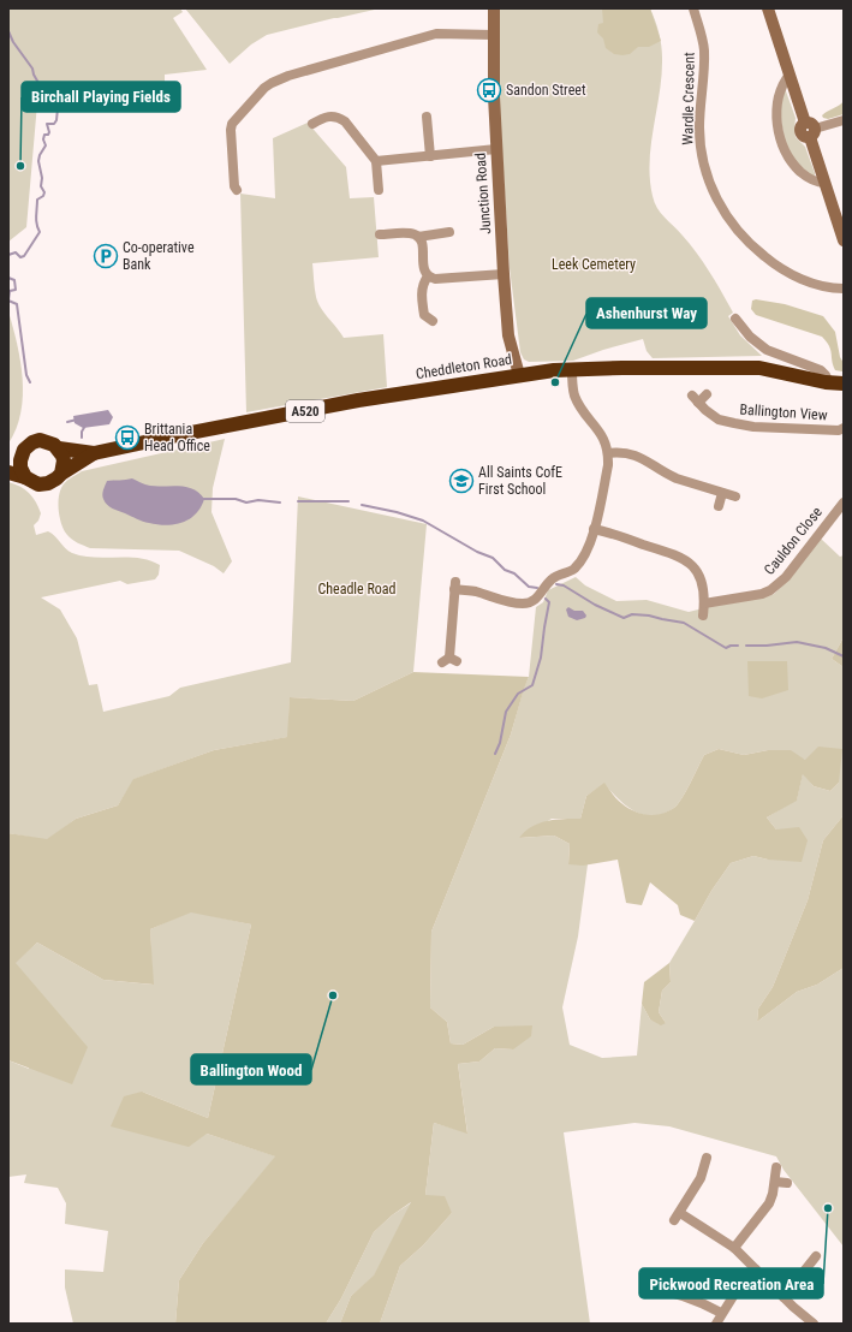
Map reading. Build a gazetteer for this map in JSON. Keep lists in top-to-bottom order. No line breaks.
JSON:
{"streets":{"highway":["Cheddleton Road","A520"],"street":["Wardle Crescent","Junction Road","Ballington View","Cauldon Close"]},"crossings":[["Junction Road","Cheddleton Road"]],"parks":["Leek Cemetery","Cheadle Road"],"places":{"bus stop":["Sandon Street","Brittania Head Office"],"other":["Birchall Playing Fields","Ashenhurst Way","Ballington Wood","Pickwood Recreation Area"],"parking":["Co-operative Bank"],"school or university":["All Saints CofE First School"]}}
